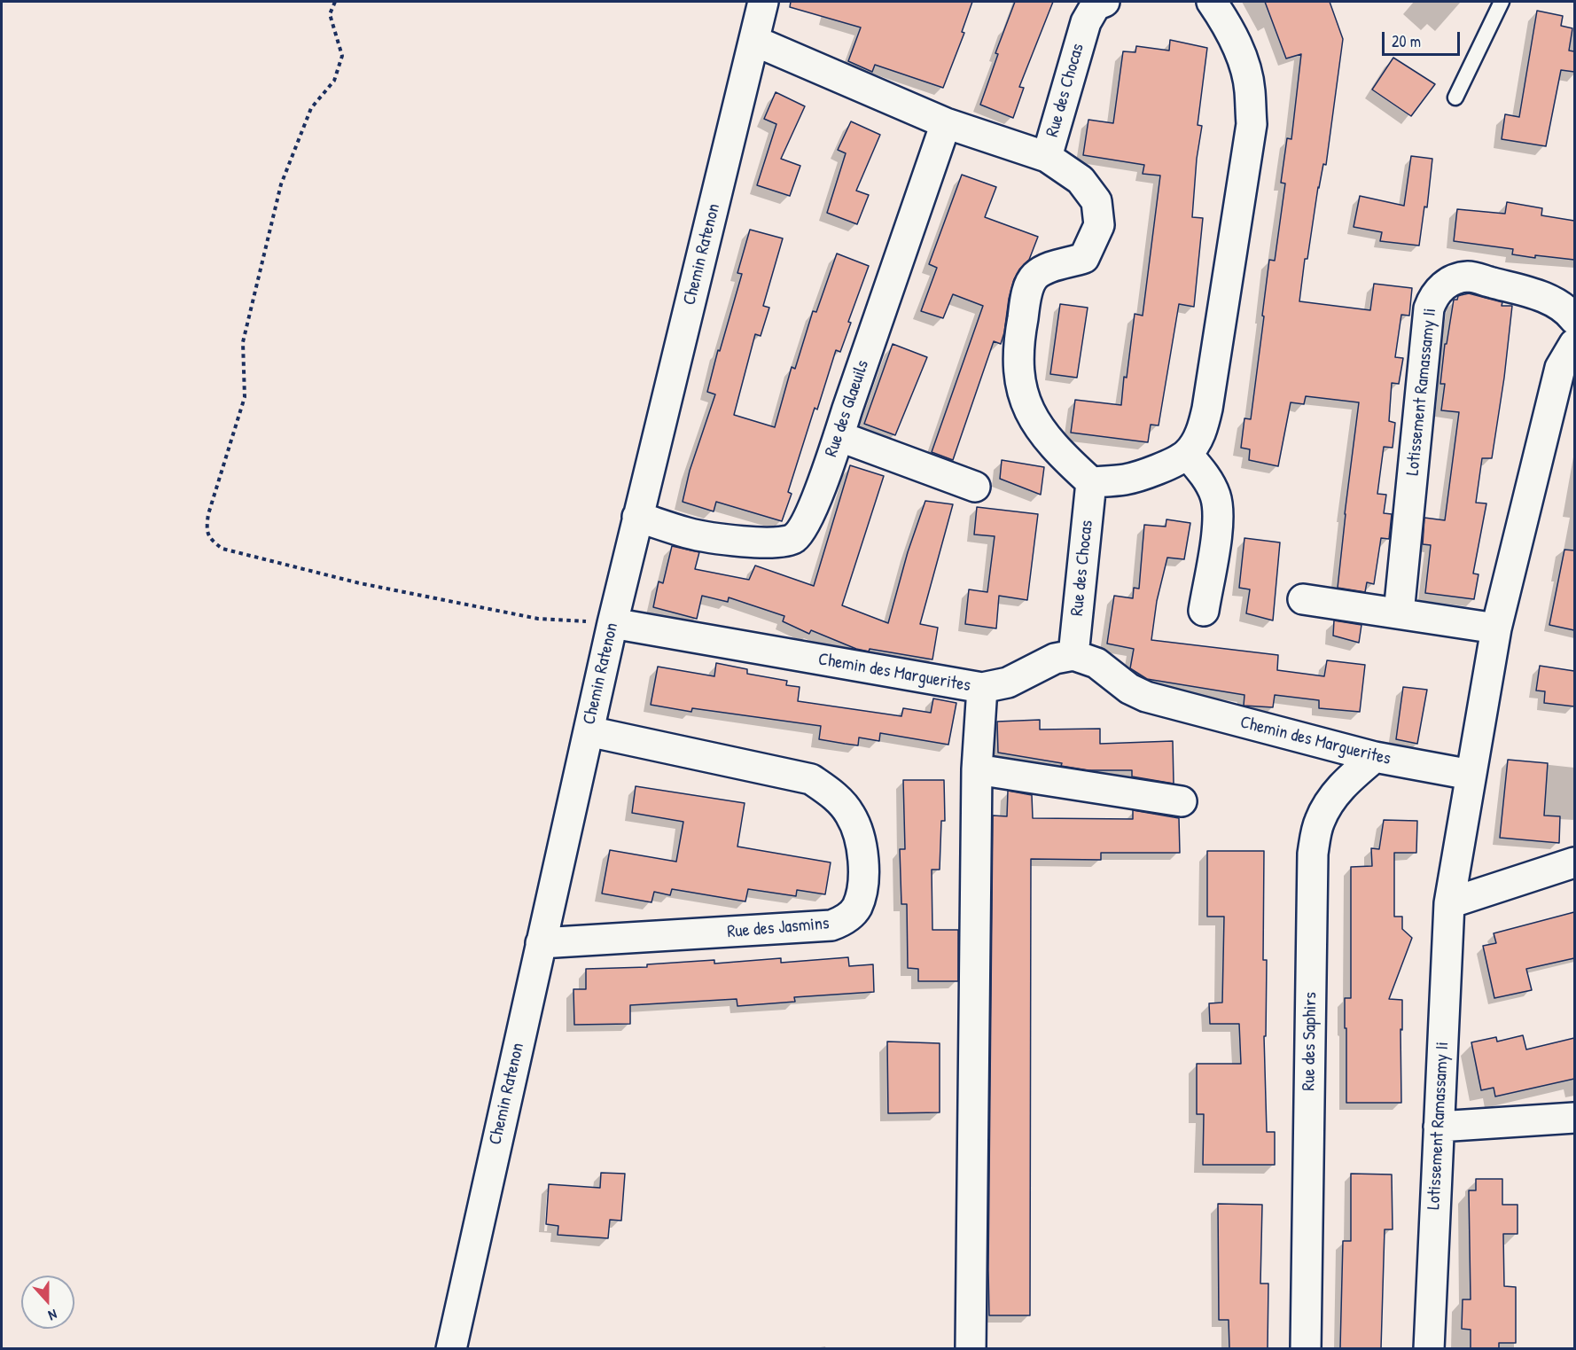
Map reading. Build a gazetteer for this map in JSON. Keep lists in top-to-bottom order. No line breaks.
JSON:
{"streets":{"street":["Rue des Chocas","Chemin Ratenon","Lotissement Ramassamy Ii","Rue des Glaeuils","Chemin des Marguerites","Rue des Jasmins","Rue des Saphirs"]},"crossings":[["Rue des Chocas","Chemin des Marguerites"],["Chemin Ratenon","Rue des Glaeuils"],["Chemin Ratenon","Chemin des Marguerites"],["Chemin Ratenon","Rue des Jasmins"],["Lotissement Ramassamy Ii","Chemin des Marguerites"],["Chemin des Marguerites","Rue des Saphirs"]],"scale_bar":"20 m","north":"bottom"}
